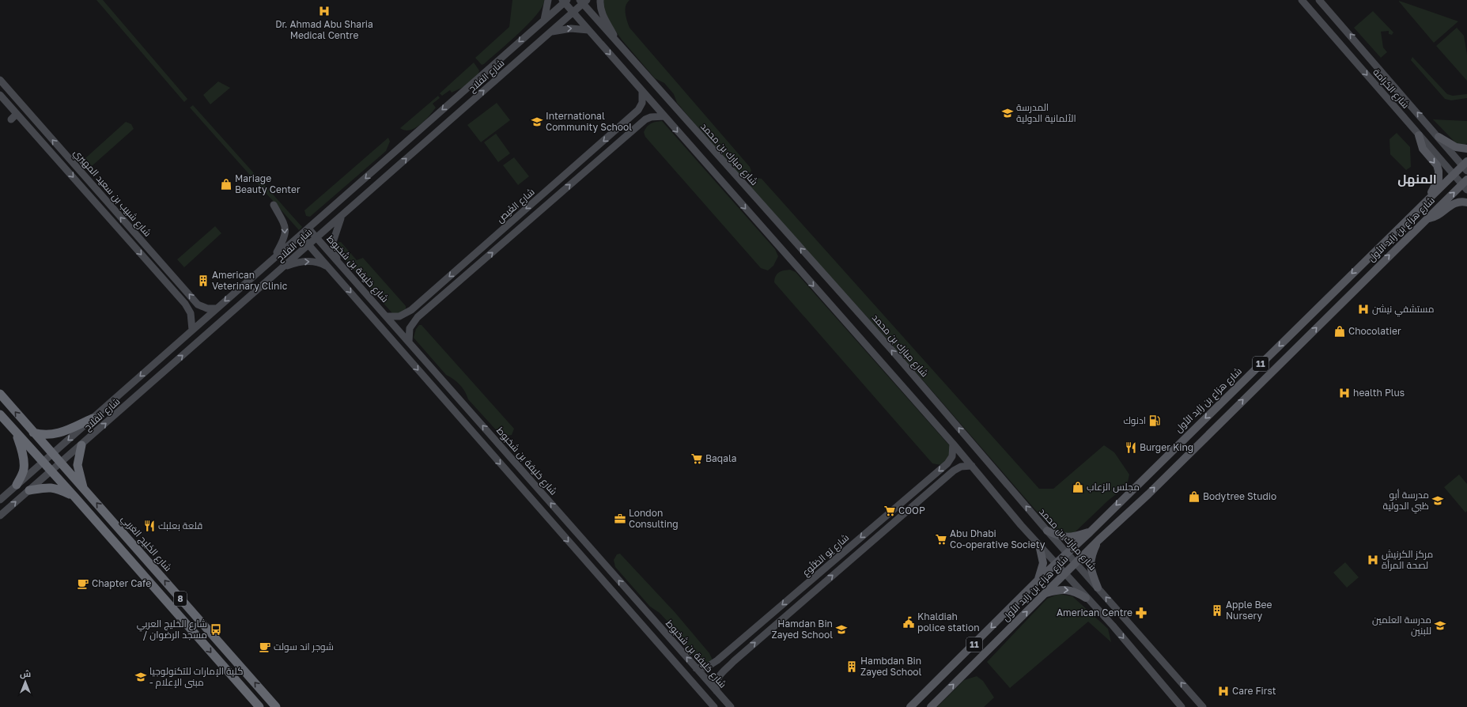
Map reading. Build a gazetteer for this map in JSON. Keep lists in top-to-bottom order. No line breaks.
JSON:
{"streets":{"highway":["شارع الخَلِيج العَربِي","8"],"main road":["شارع الفلاح","شارع الكرامة","شارع مبارك بن محمد","شارع شبيب بن سعيد المهيري","شارع الغَيص","شارع هزاع بن زايد الأول","شارع خليفة بن شخبوط","11","شارع يَو الضُّلُوع"]},"crossings":[["شارع الفلاح","شارع مبارك بن محمد"],["شارع الفلاح","شارع شبيب بن سعيد المهيري"],["شارع الفلاح","شارع خليفة بن شخبوط"],["شارع الفلاح","شارع الخَلِيج العَربِي"],["شارع الفلاح","8"],["شارع الكرامة","شارع هزاع بن زايد الأول"],["شارع مبارك بن محمد","شارع هزاع بن زايد الأول"],["شارع الغَيص","شارع خليفة بن شخبوط"],["شارع خليفة بن شخبوط","شارع يَو الضُّلُوع"]],"districts":["المنهل"],"places":{"hospital":["Dr. Ahmad Abu Sharia Medical Centre","مستشفي نيشن","health Plus","مركز الكرنيش لصحة المرأة","Care First"],"school or university":["المدرسة الألمانية الدولية","International Community School","مدرسة أبو ظبي الدولية","مدرسة العلمين للبنين","Hamdan Bin Zayed School","كلية الإمارات للتكنولوجيا - مبنى الإعلام"],"shop":["Mariage Beauty Center","Chocolatier","مجلس الزعاب","Bodytree Studio"],"building":["American Veterinary Clinic","Apple Bee Nursery","Hambdan Bin Zayed School"],"fuel station":["ادنوك"],"restaurant":["Burger King","قلعة بعلبك"],"supermarket":["Baqala","COOP","Abu Dhabi Co-operative Society"],"office":["London Consulting"],"cafe":["Chapter Cafe","شوجر اند سولت"],"pharmacy":["American Centre"],"public building":["Khaldiah police station"],"bus stop":["شارع الخليج العربي / مسجد الرضوان"]},"north":"top"}
